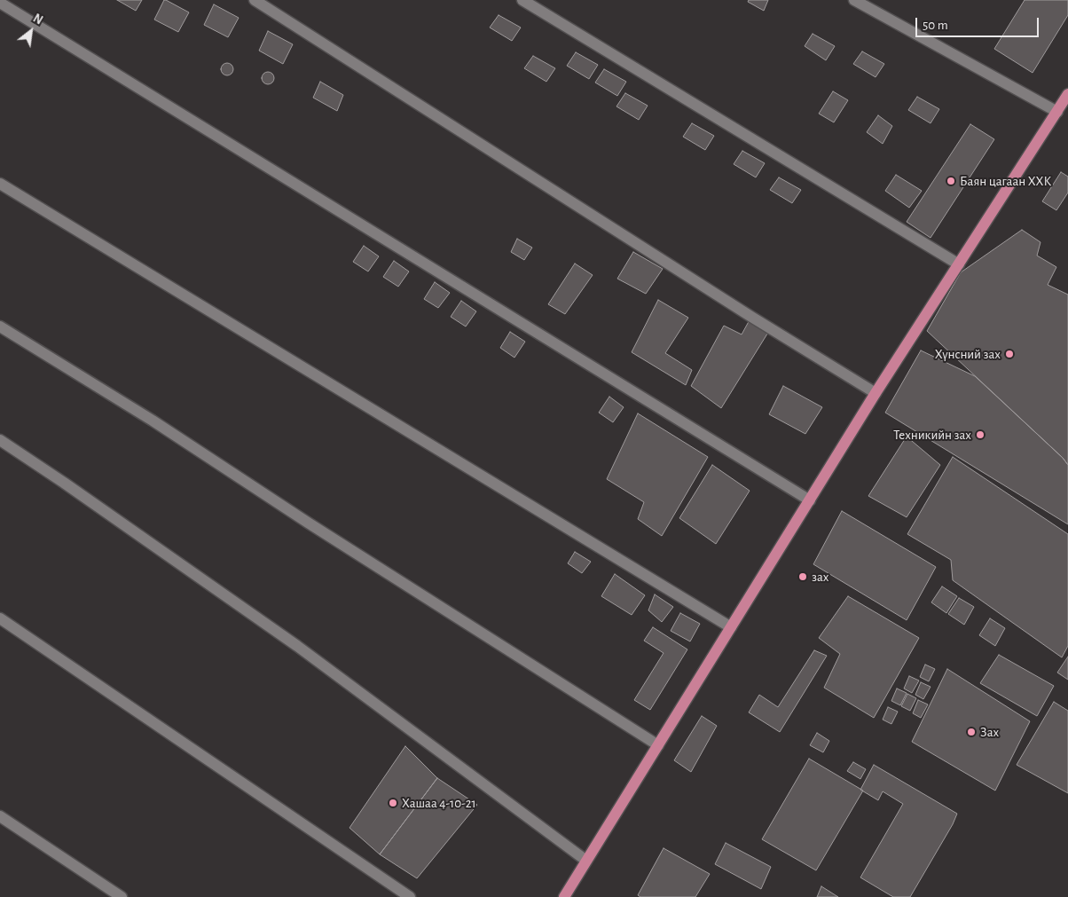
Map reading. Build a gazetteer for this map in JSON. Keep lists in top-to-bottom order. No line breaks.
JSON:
{"places":["Баян цагаан ХХК","Хүнсний зах","Техникийн зах","зах","Зах","Хашаа 4-10-21"],"scale_bar":"50 m","north":"top right"}
